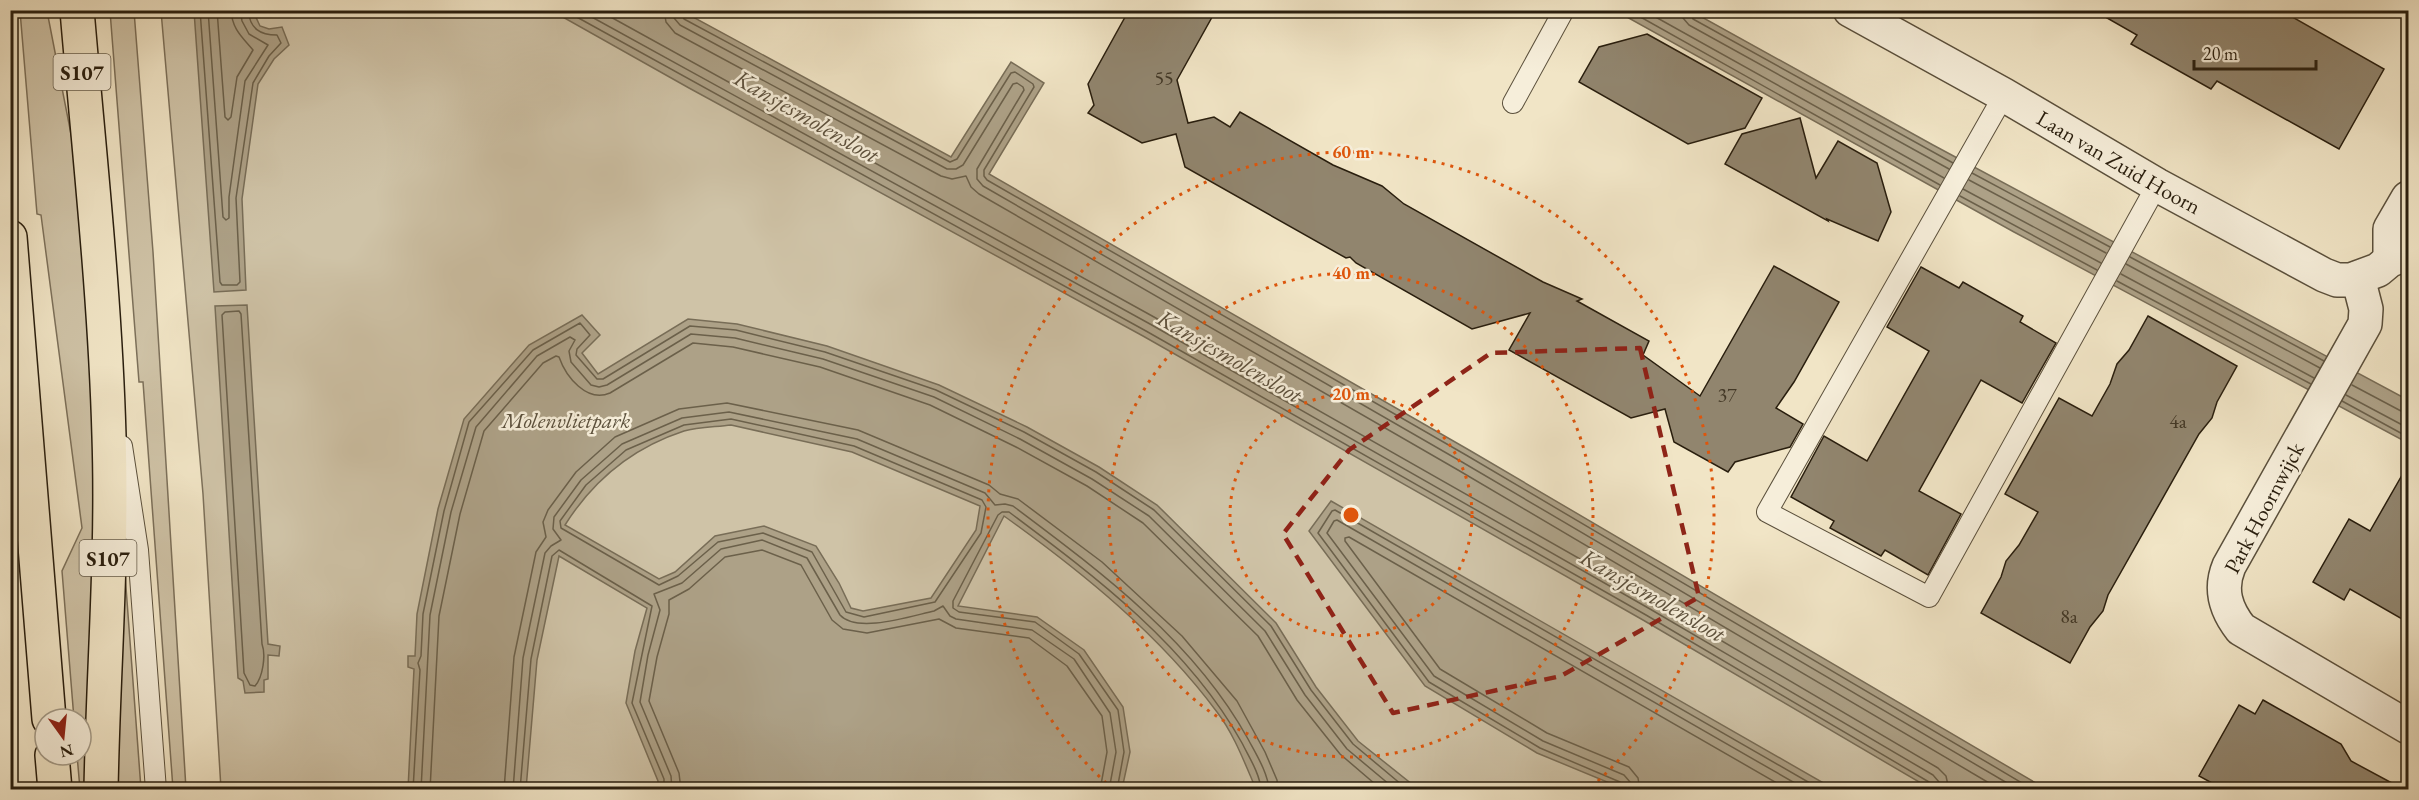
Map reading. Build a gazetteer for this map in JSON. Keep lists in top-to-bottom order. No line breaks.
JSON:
{"streets":{"main road":["S107"],"street":["Laan van Zuid Hoorn","Park Hoornwijck"]},"crossings":[["Laan van Zuid Hoorn","Park Hoornwijck"]],"water":["Kansjesmolensloot"],"parks":["Molenvlietpark"],"house_numbers":["55","37","4a","8a"],"scale_bar":"20 m","north":"bottom","rings":["60 m","40 m","20 m"]}
